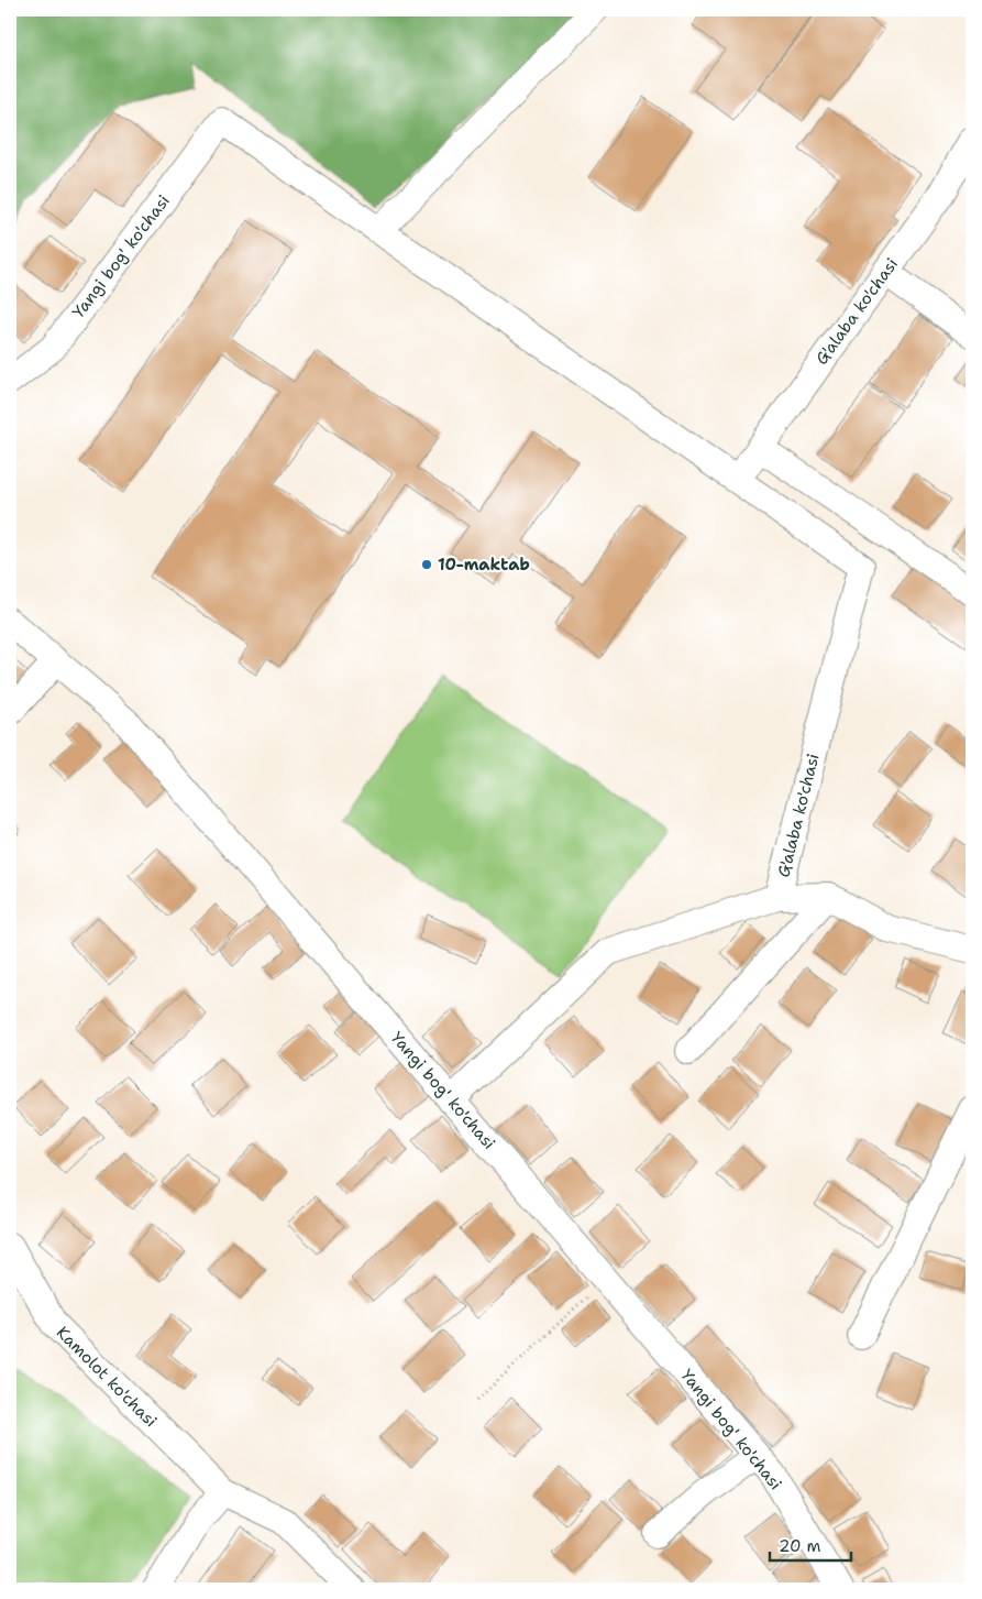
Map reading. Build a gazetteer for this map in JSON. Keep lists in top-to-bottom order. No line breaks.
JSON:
{"streets":{"street":["Yangi bog' ko'chasi","G'alaba ko'chasi","Kamolot ko'chasi"]},"places":["10-maktab"],"scale_bar":"20 m"}
